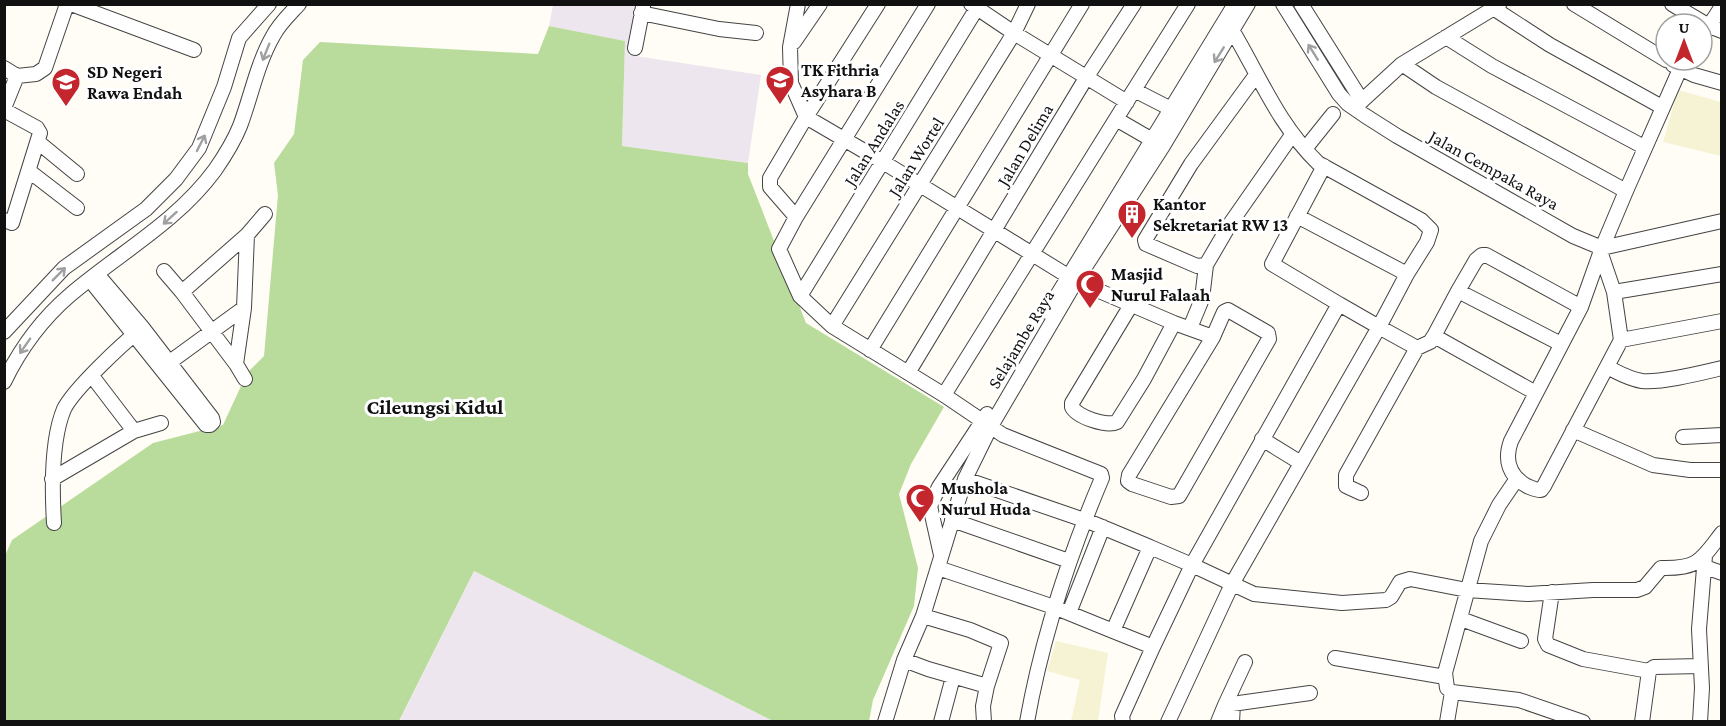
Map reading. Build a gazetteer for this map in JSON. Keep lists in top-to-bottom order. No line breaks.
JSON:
{"streets":{"street":["Jalan Andalas","Jalan Delima","Jalan Wortel","Jalan Cempaka Raya","Selajambe Raya"]},"districts":["Cileungsi Kidul"],"places":{"school or university":["TK Fithria Asyhara B","SD Negeri Rawa Endah"],"building":["Kantor Sekretariat RW 13"],"mosque":["Masjid Nurul Falaah","Mushola Nurul Huda"]},"north":"top"}
